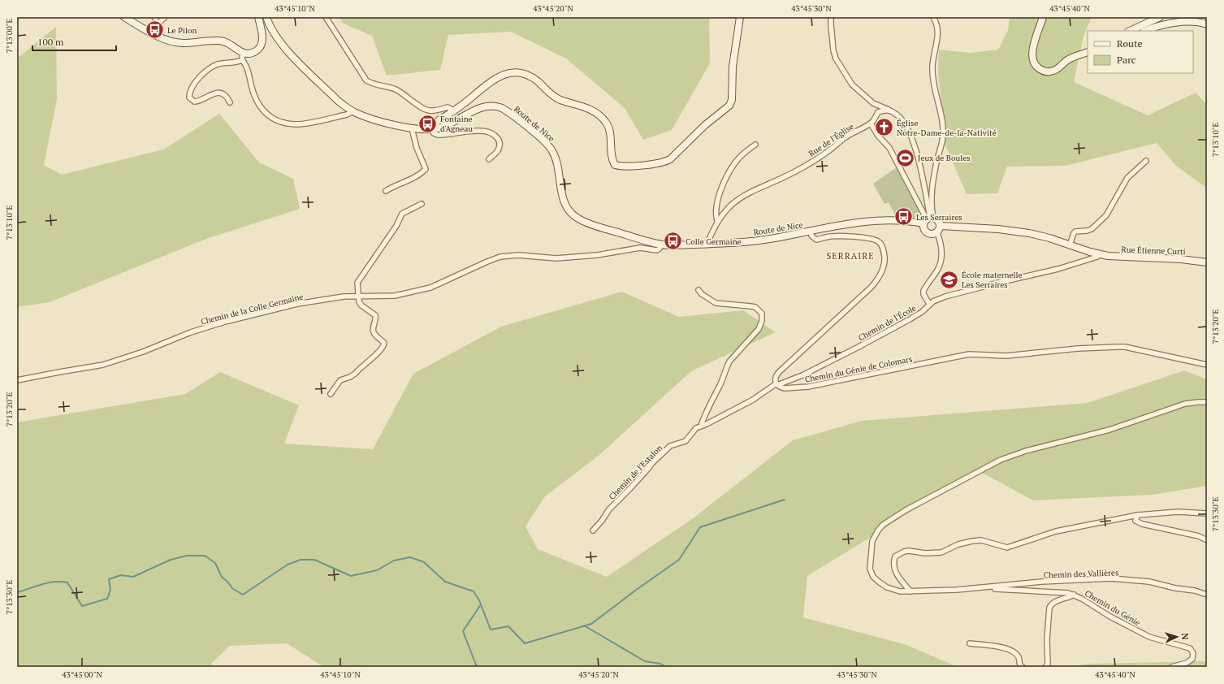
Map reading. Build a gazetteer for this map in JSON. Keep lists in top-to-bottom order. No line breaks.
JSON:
{"streets":{"main road":["Route de Nice","Rue Étienne Curti"],"street":["Rue de l'Église","Chemin de la Colle Germaine","Chemin de l'École","Chemin du Génie de Colomars","Chemin de l'Estalon","Chemin des Vallières","Chemin du Génie"]},"crossings":[["Route de Nice","Rue de l'Église"],["Route de Nice","Rue Étienne Curti"],["Route de Nice","Chemin de la Colle Germaine"],["Rue Étienne Curti","Chemin de l'École"],["Chemin de l'École","Chemin du Génie de Colomars"],["Chemin de l'École","Chemin de l'Estalon"],["Chemin du Génie de Colomars","Chemin de l'Estalon"],["Chemin des Vallières","Chemin du Génie"]],"districts":["SERRAIRE"],"places":{"bus stop":["Le Pilon","Fontaine d'Agneau","Les Serraires","Colle Germaine"],"church":["Église Notre-Dame-de-la-Nativité"],"sports":["Jeux de Boules"],"school or university":["École maternelle Les Serraires"]},"legend":["Route","Parc"],"scale_bar":"100 m","north":"right","coordinates":["43°45'10\"N","43°45'20\"N","43°45'30\"N","43°45'40\"N","7°13'00\"E","7°13'10\"E","7°13'20\"E","7°13'30\"E","43°45'00\"N"]}
